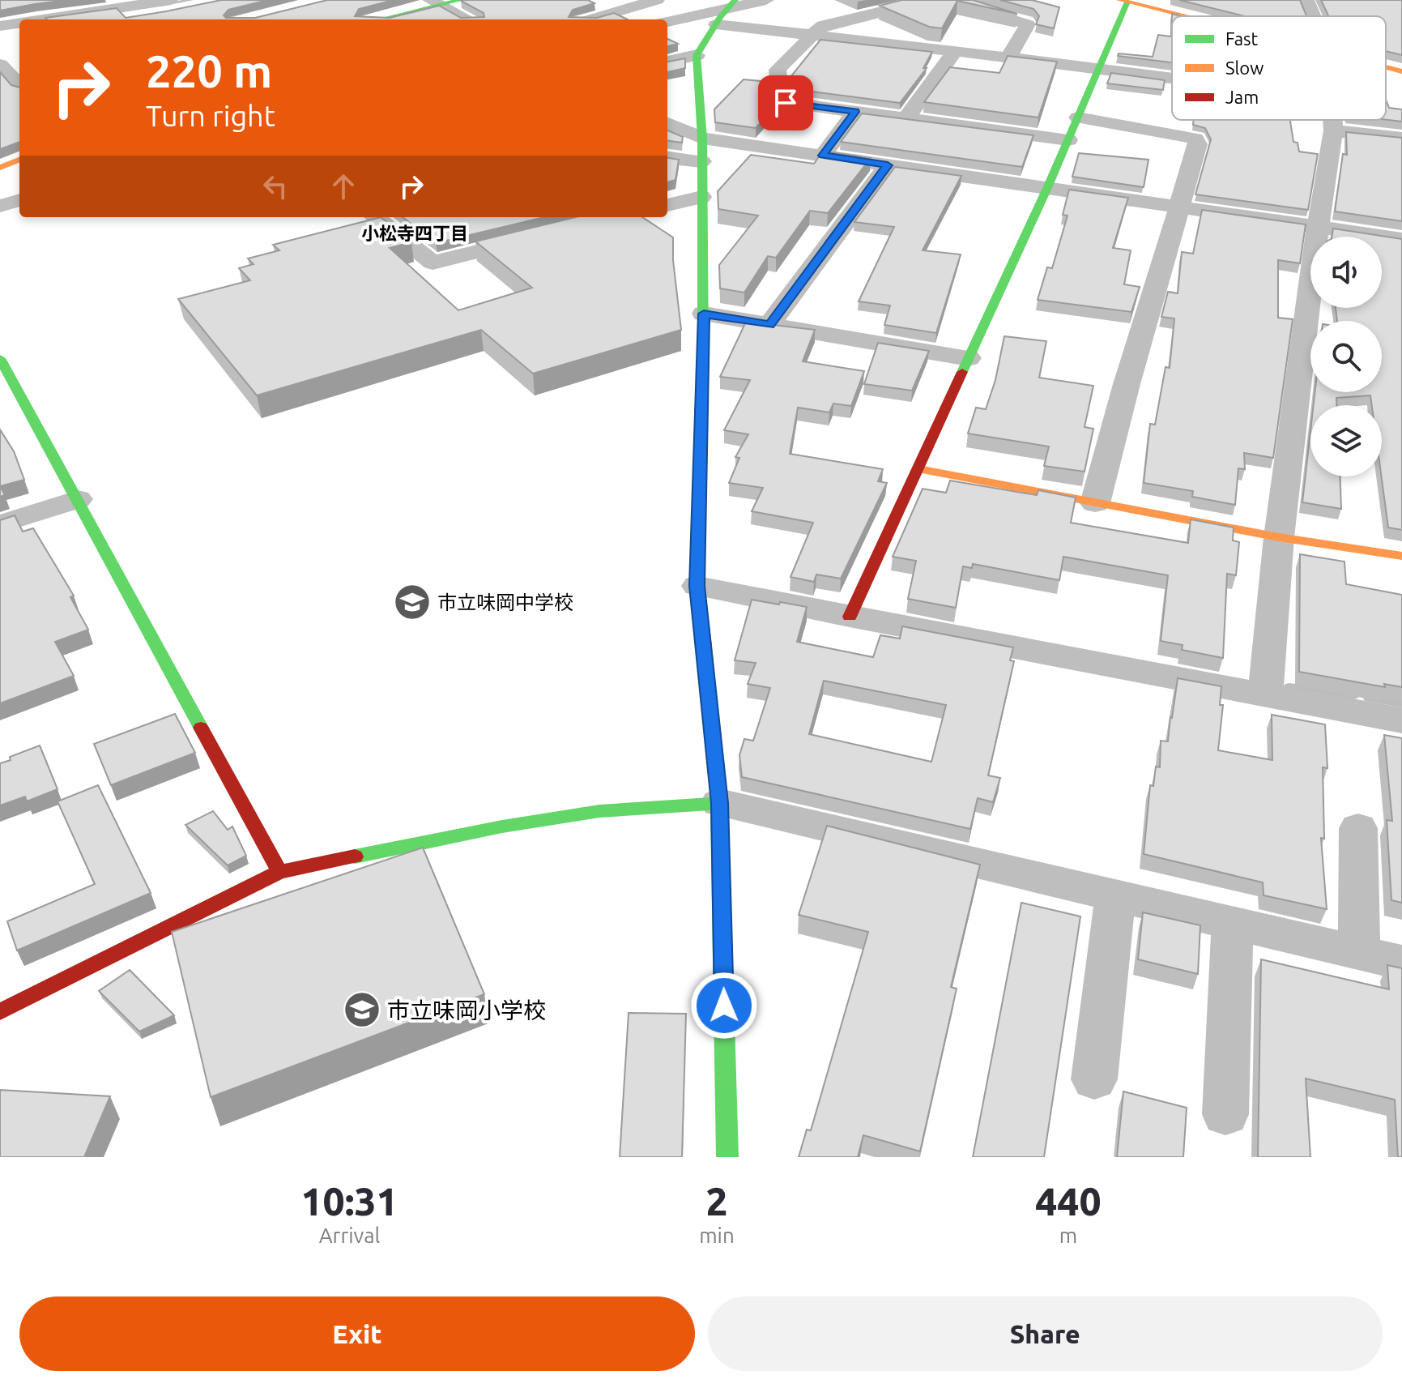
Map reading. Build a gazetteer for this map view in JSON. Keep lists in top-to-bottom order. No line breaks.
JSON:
{"districts":["小松寺四丁目"],"places":{"school or university":["市立味岡中学校","市立味岡小学校"]},"legend":["Fast","Slow","Jam"],"page":{"turn":["220 m","Turn right"],"eta":["10:31","Arrival","2","min","440","m"],"buttons":["Exit","Share"]}}
